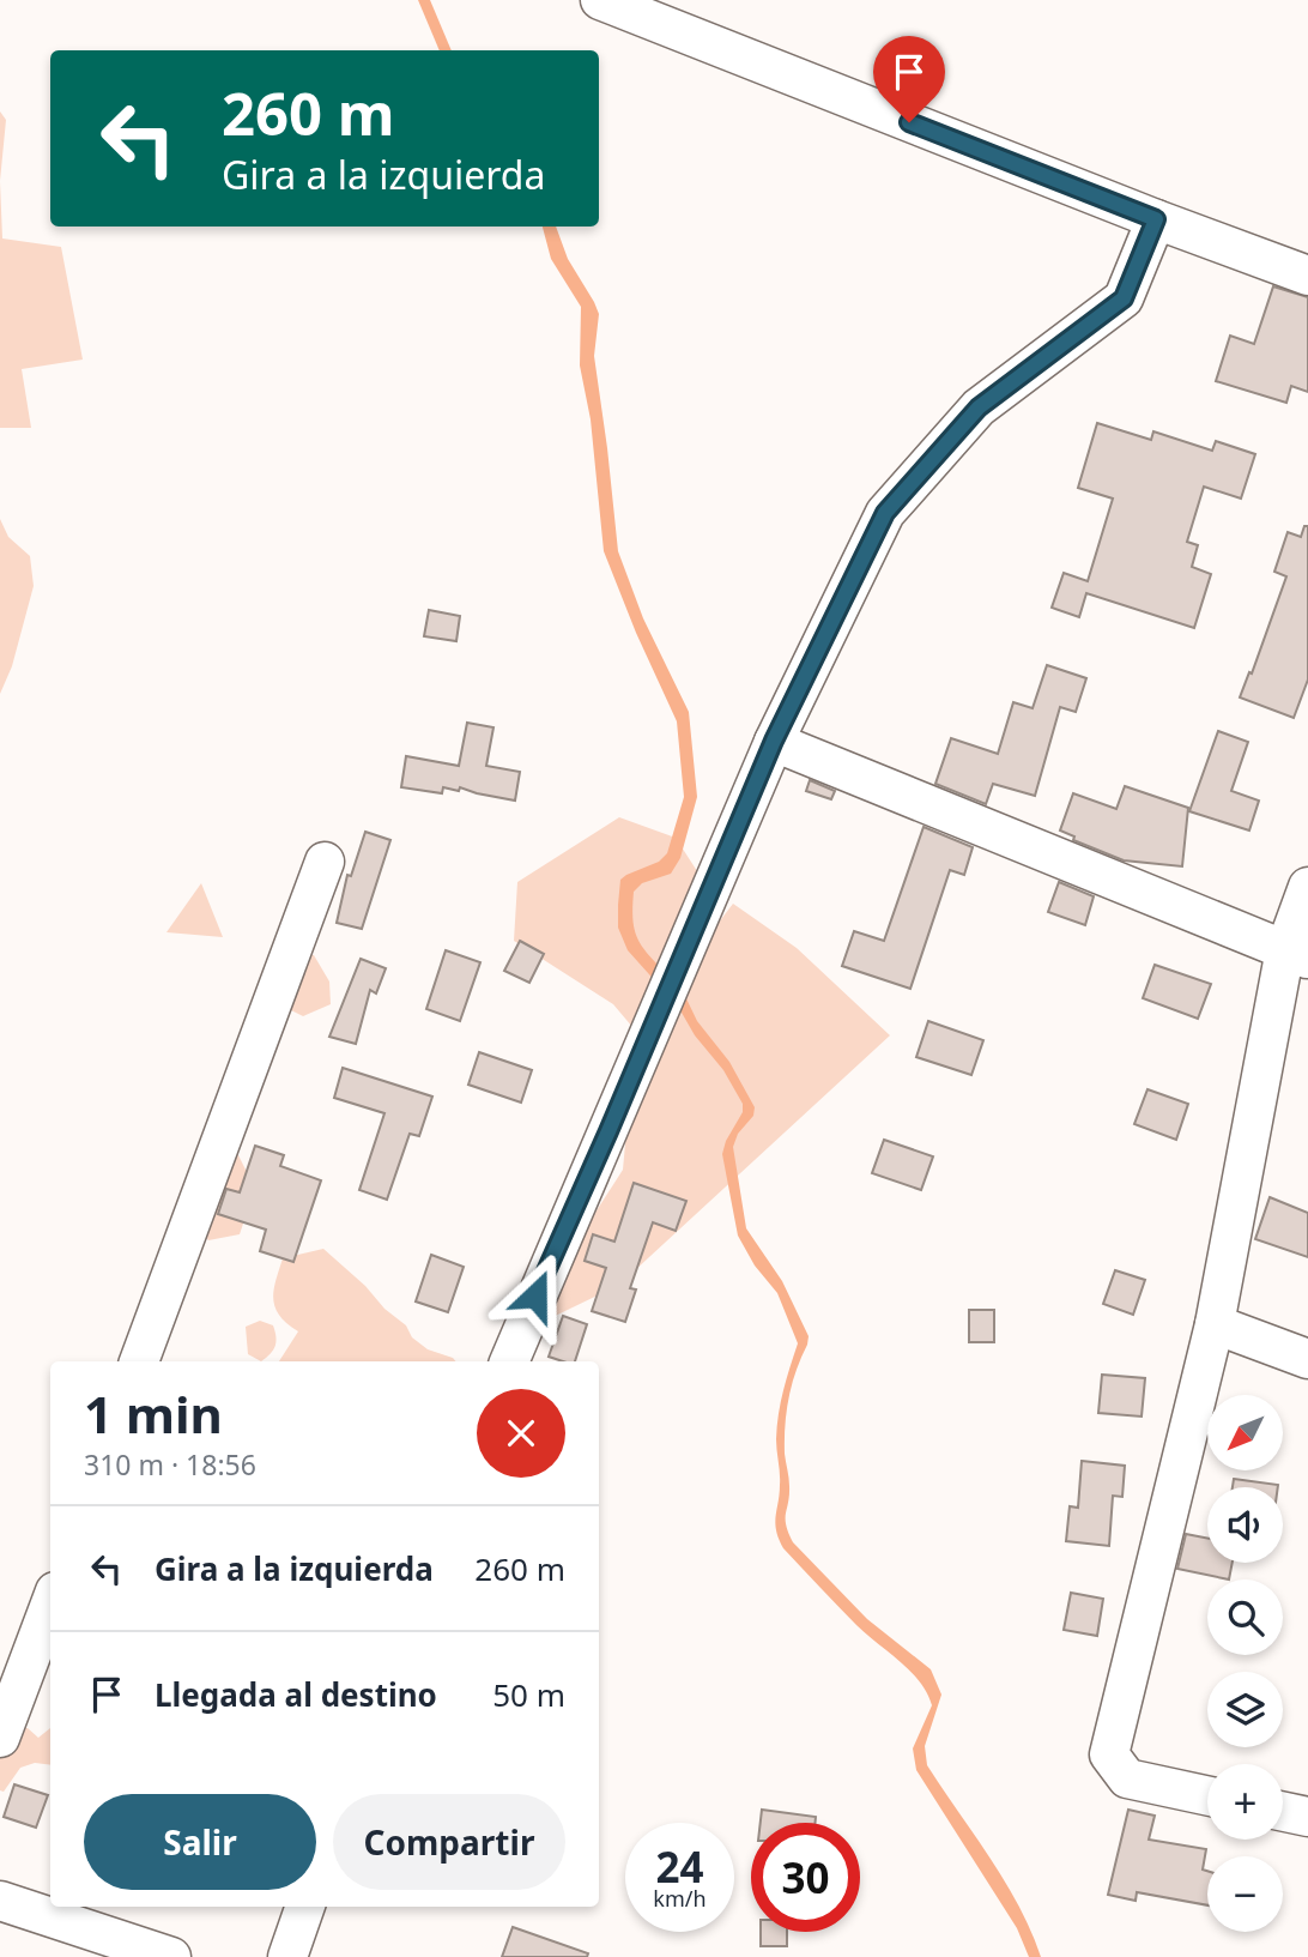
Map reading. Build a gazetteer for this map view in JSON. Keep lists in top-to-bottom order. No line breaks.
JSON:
{"north":"bottom left","page":{"turn":["260 m","Gira a la izquierda"],"heading":["1 min","310 m · 18:56"],"map_buttons":["+","−"],"list":[{"name":"Gira a la izquierda","value":"260 m"},{"name":"Llegada al destino","value":"50 m"}],"buttons":["Salir","Compartir"],"speed":"24 km/h","limit":"30"}}
